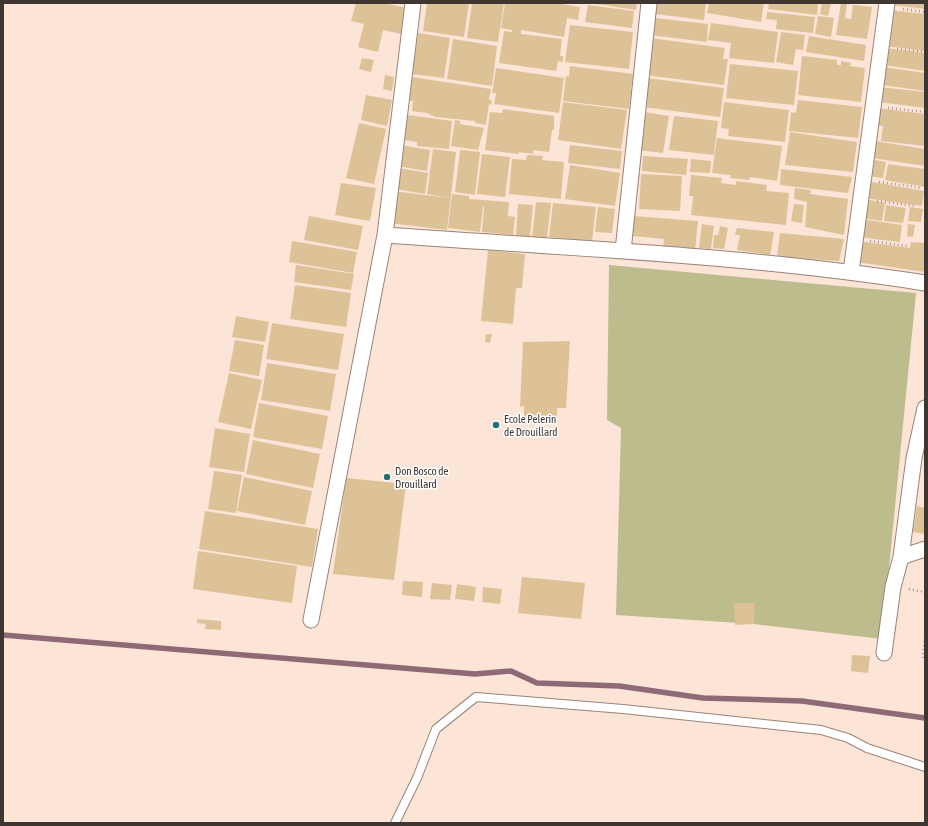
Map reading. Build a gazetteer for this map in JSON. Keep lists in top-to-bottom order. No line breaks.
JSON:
{"places":["Ecole Pelerin de Drouillard","Don Bosco de Drouillard"]}
